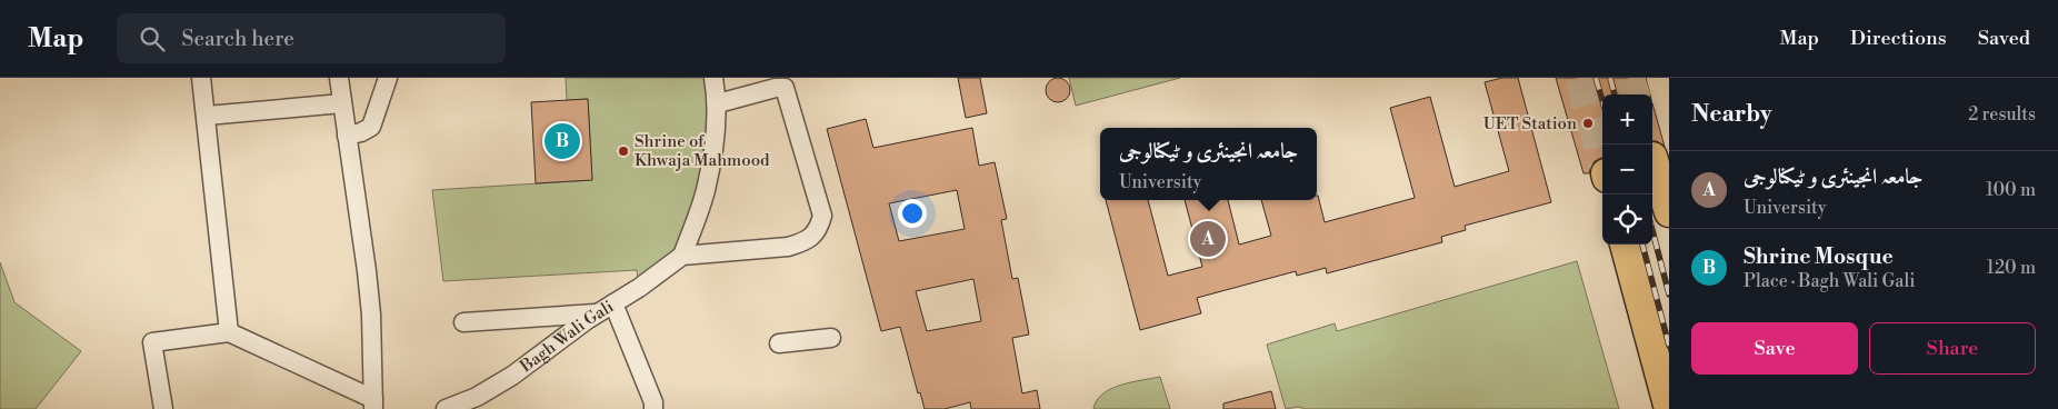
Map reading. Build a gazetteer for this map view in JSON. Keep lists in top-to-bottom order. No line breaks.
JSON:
{"streets":{"street":["Bagh Wali Gali"]},"places":["UET Station","Shrine of Khwaja Mahmood"],"page":{"header":"Map","search":"Search here","nav":["Map","Directions","Saved"],"heading":["Nearby","2 results"],"map_buttons":["+","−"],"pins":["B","A"],"popup":["جامعہ انجینئری و ٹیکنالوجی","University"],"list":[{"mark":"A","name":"جامعہ انجینئری و ٹیکنالوجی","note":"University","value":"100 m"},{"mark":"B","name":"Shrine Mosque","note":"Place · Bagh Wali Gali","value":"120 m"}],"buttons":["Save","Share"]}}
